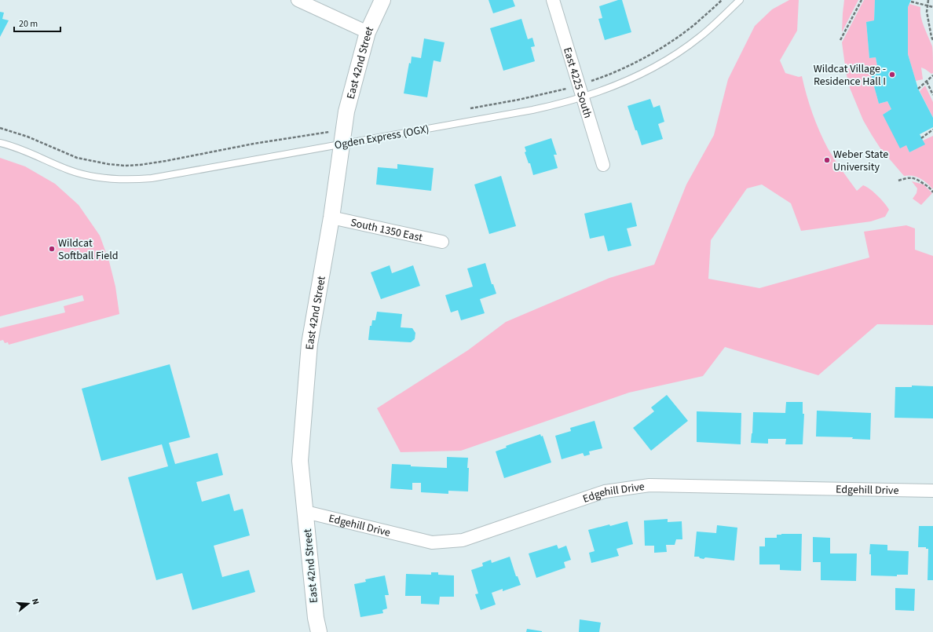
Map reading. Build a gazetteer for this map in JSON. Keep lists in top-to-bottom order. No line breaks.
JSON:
{"streets":{"street":["East 42nd Street","East 4225 South","South 1350 East","Edgehill Drive"],"lane":["Ogden Express (OGX)"]},"crossings":[["East 42nd Street","Ogden Express (OGX)"],["East 42nd Street","South 1350 East"],["East 42nd Street","Edgehill Drive"],["East 4225 South","Ogden Express (OGX)"]],"places":["Wildcat Village - Residence Hall I","Weber State University","Wildcat Softball Field"],"scale_bar":"20 m","north":"right"}
